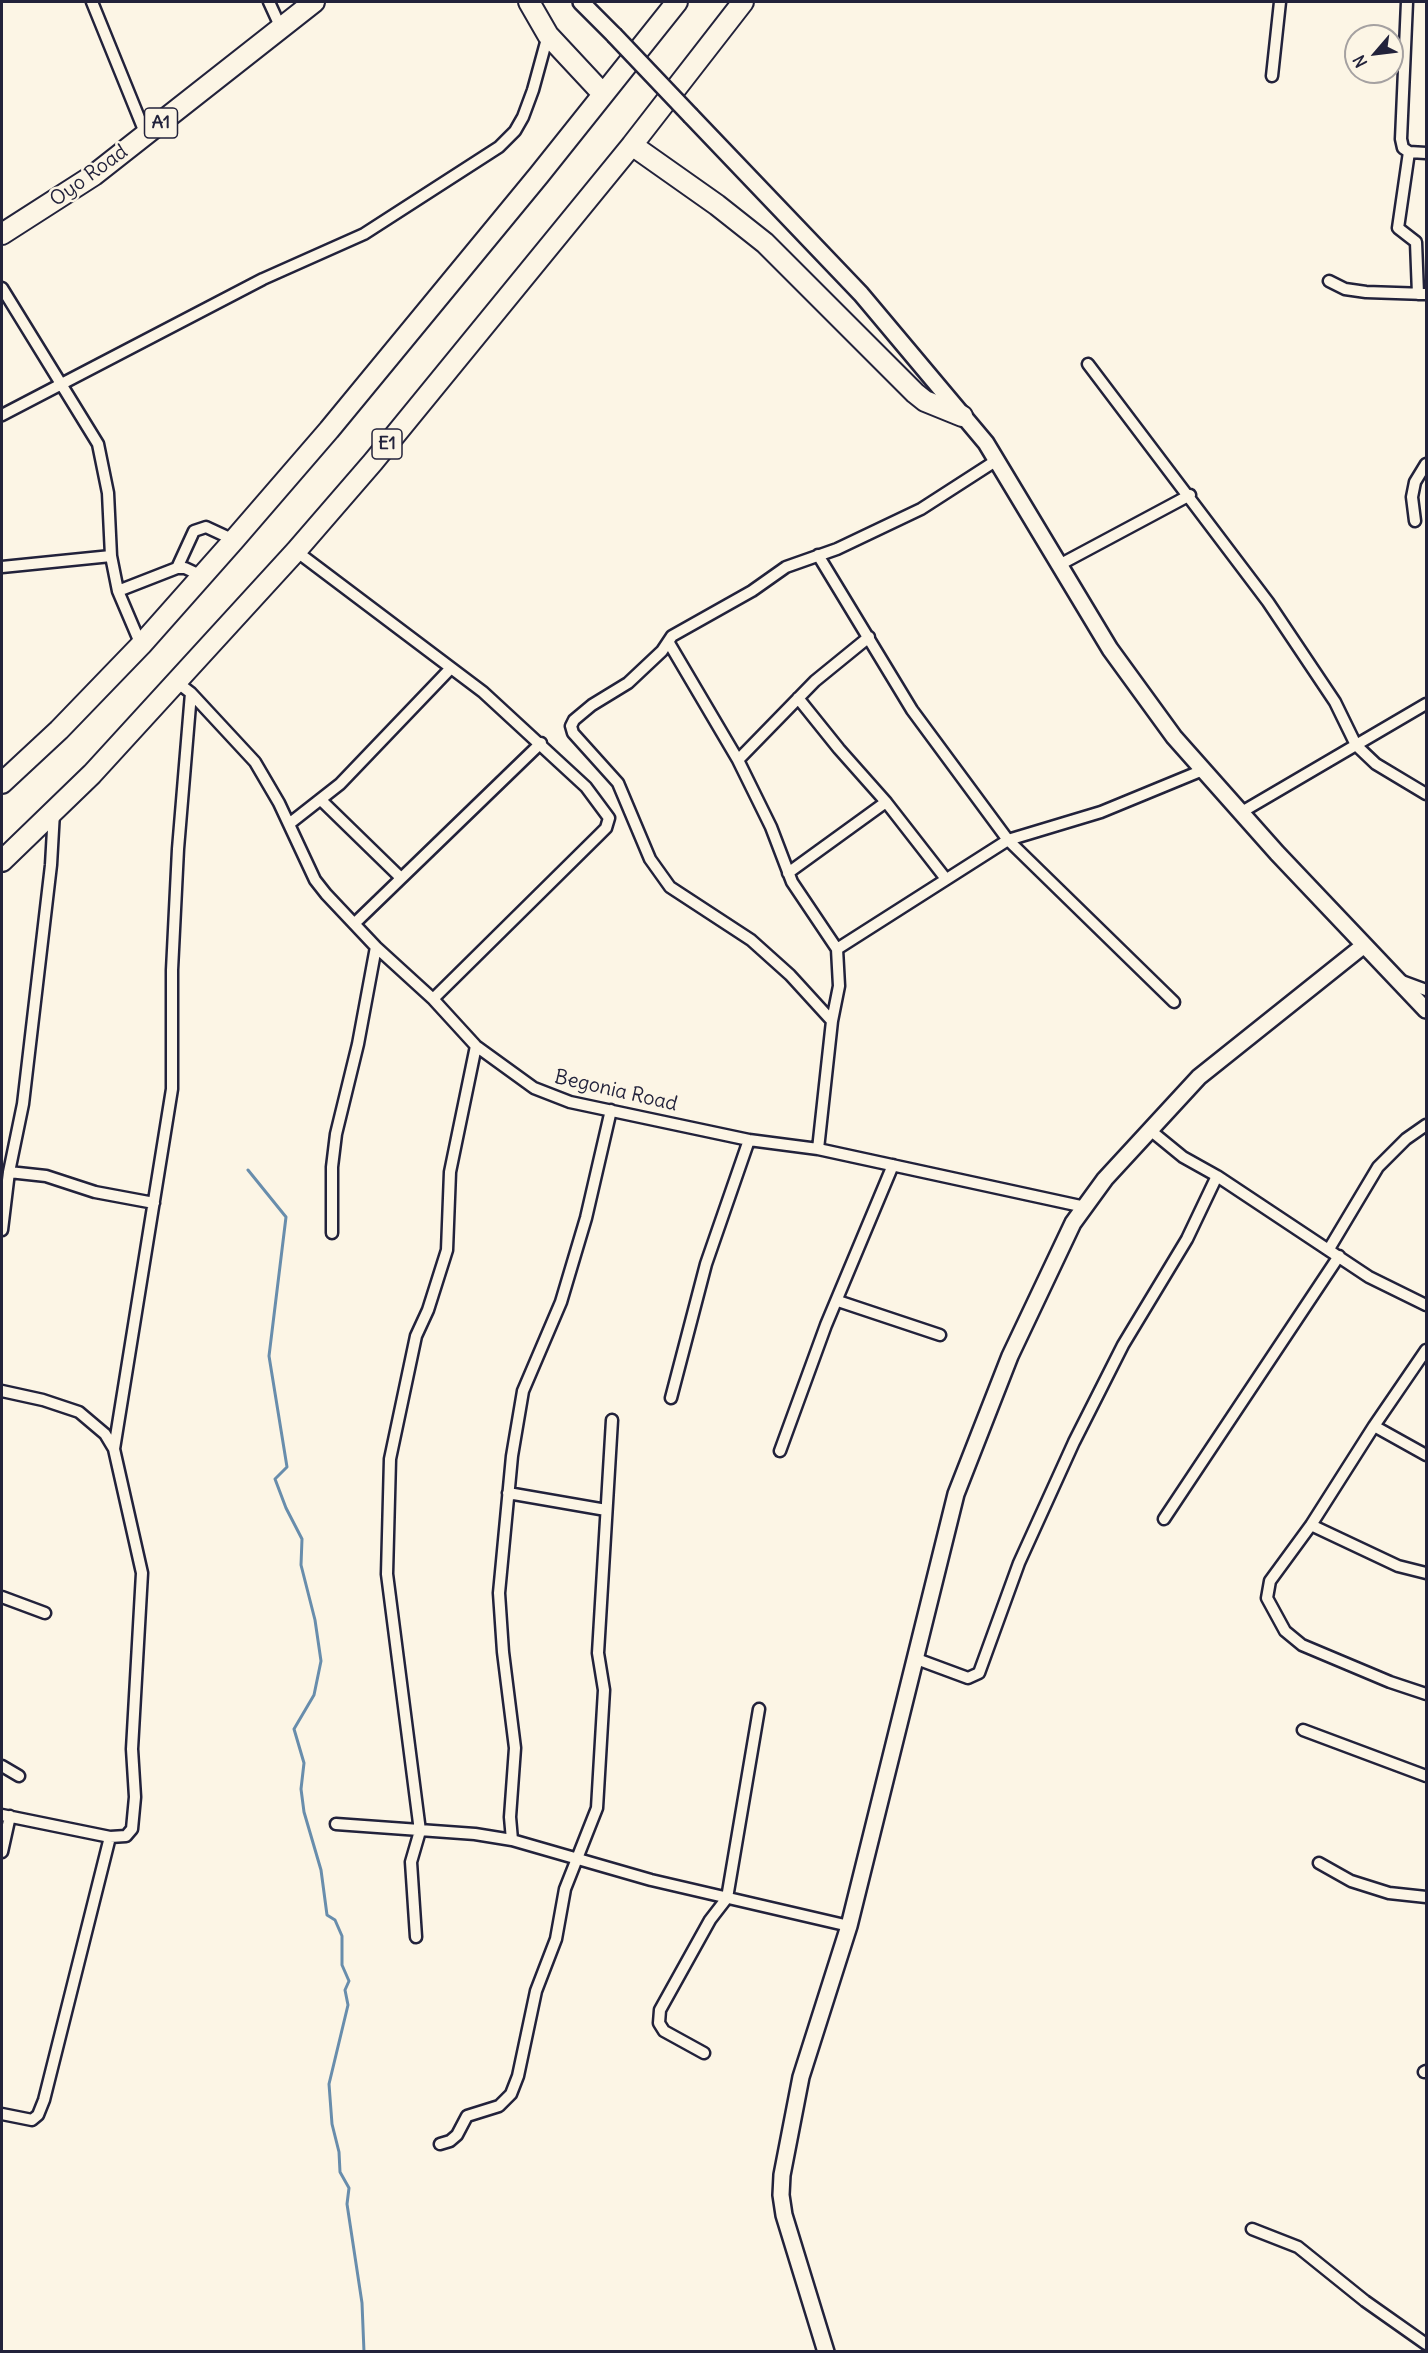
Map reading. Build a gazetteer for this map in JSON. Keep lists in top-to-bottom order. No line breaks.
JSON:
{"streets":{"highway":["A1","Oyo Road","E1"],"street":["Begonia Road"]},"crossings":[["E1","Begonia Road"]],"north":"bottom left"}
